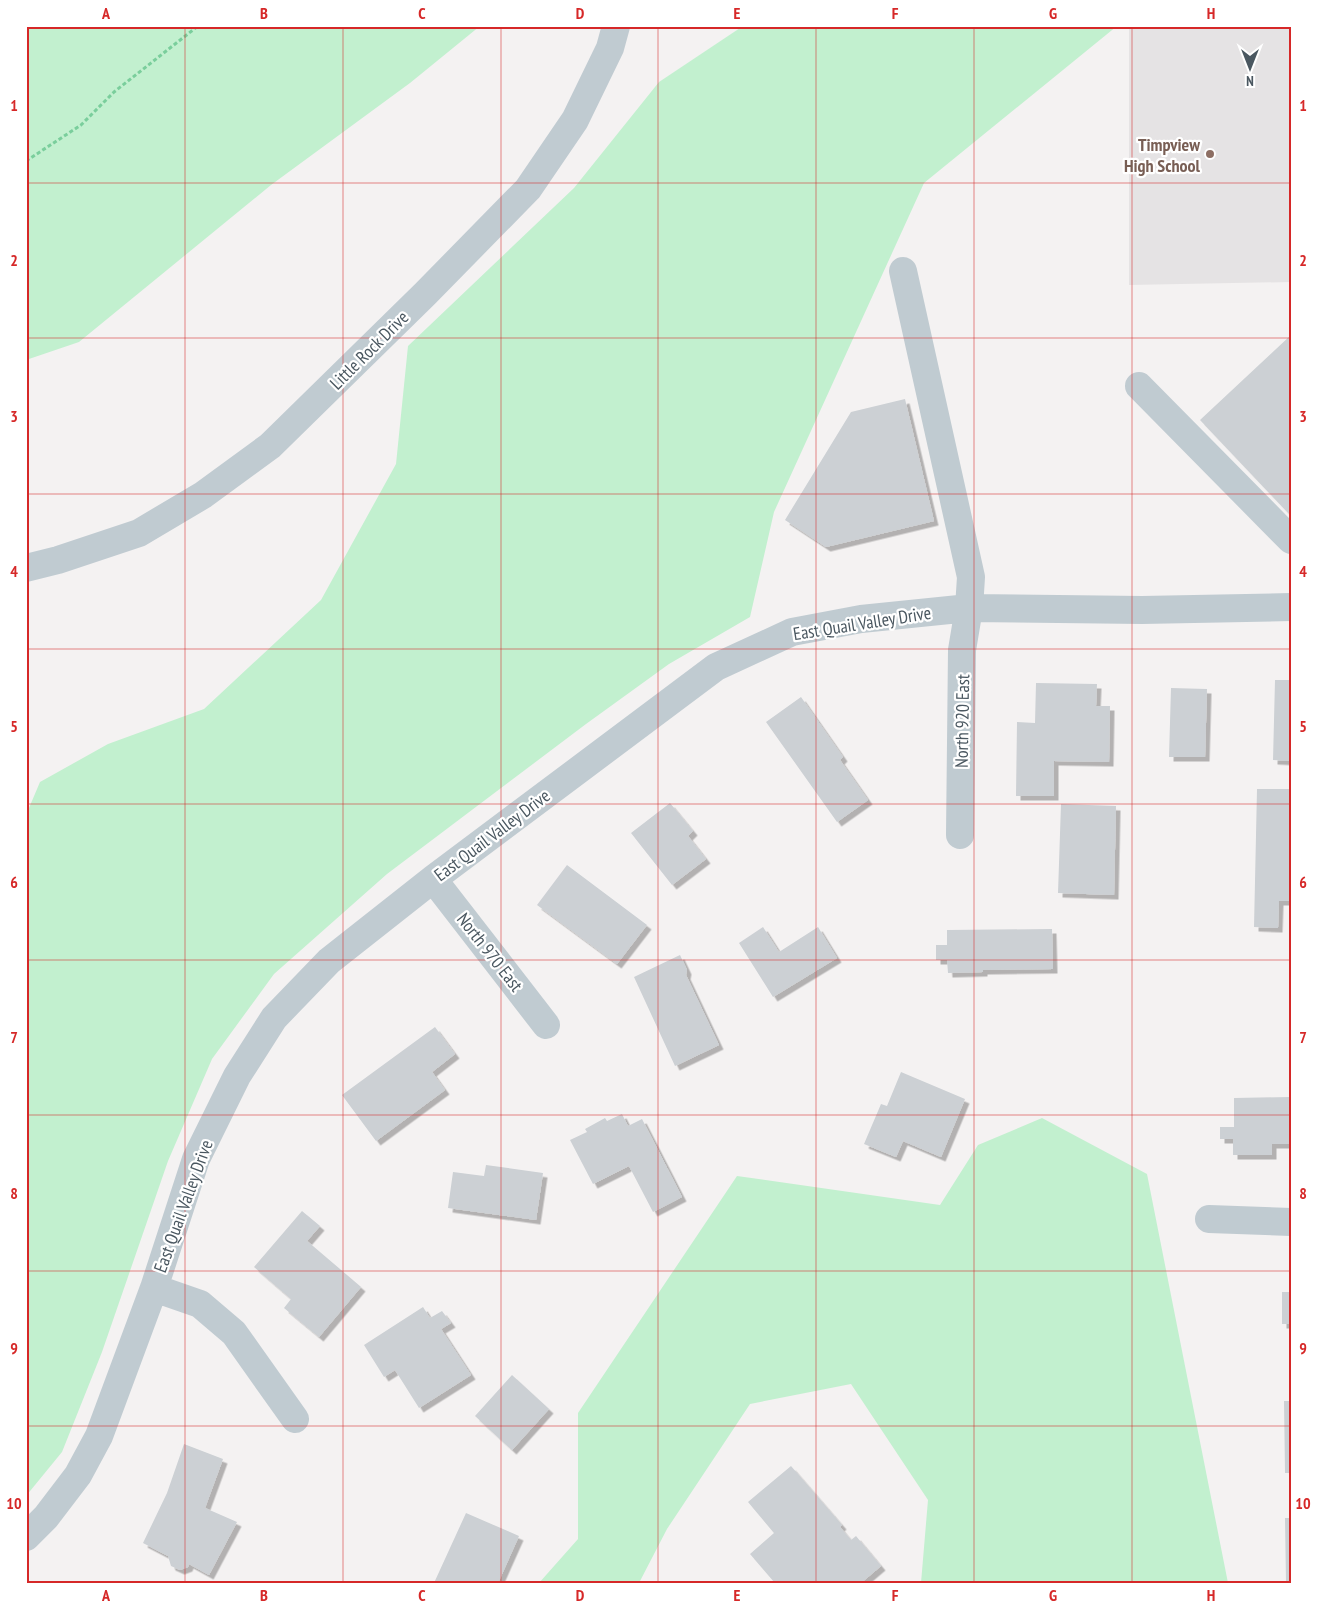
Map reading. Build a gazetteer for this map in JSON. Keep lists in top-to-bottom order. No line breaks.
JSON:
{"streets":{"street":["Little Rock Drive","East Quail Valley Drive","North 920 East","North 970 East"]},"crossings":[["East Quail Valley Drive","North 920 East"],["East Quail Valley Drive","North 970 East"]],"places":["Timpview High School"],"north":"bottom","grid":{"columns":["A","B","C","D","E","F","G","H"],"rows":["1","2","3","4","5","6","7","8","9","10"]}}
